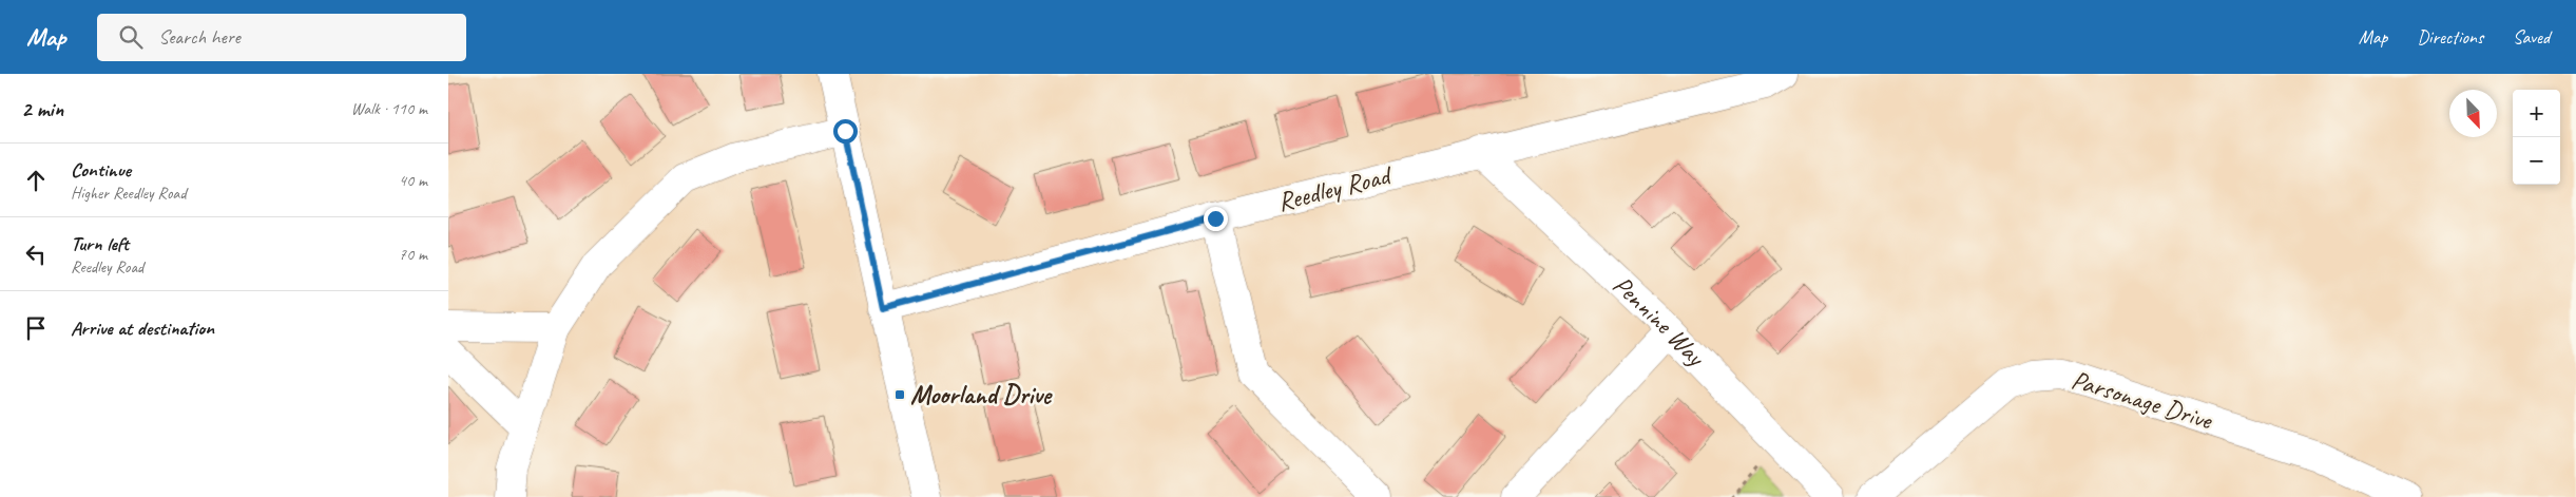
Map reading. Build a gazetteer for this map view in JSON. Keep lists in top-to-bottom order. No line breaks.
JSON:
{"streets":{"street":["Reedley Road","Pennine Way","Parsonage Drive"]},"crossings":[["Reedley Road","Pennine Way"]],"places":{"transit":["Moorland Drive"]},"north":"bottom right","page":{"header":"Map","search":"Search here","nav":["Map","Directions","Saved"],"heading":["2 min","Walk · 110 m"],"map_buttons":["+","−"],"list":[["Continue","Higher Reedley Road","40 m"],["Turn left","Reedley Road","70 m"],"Arrive at destination"]}}
